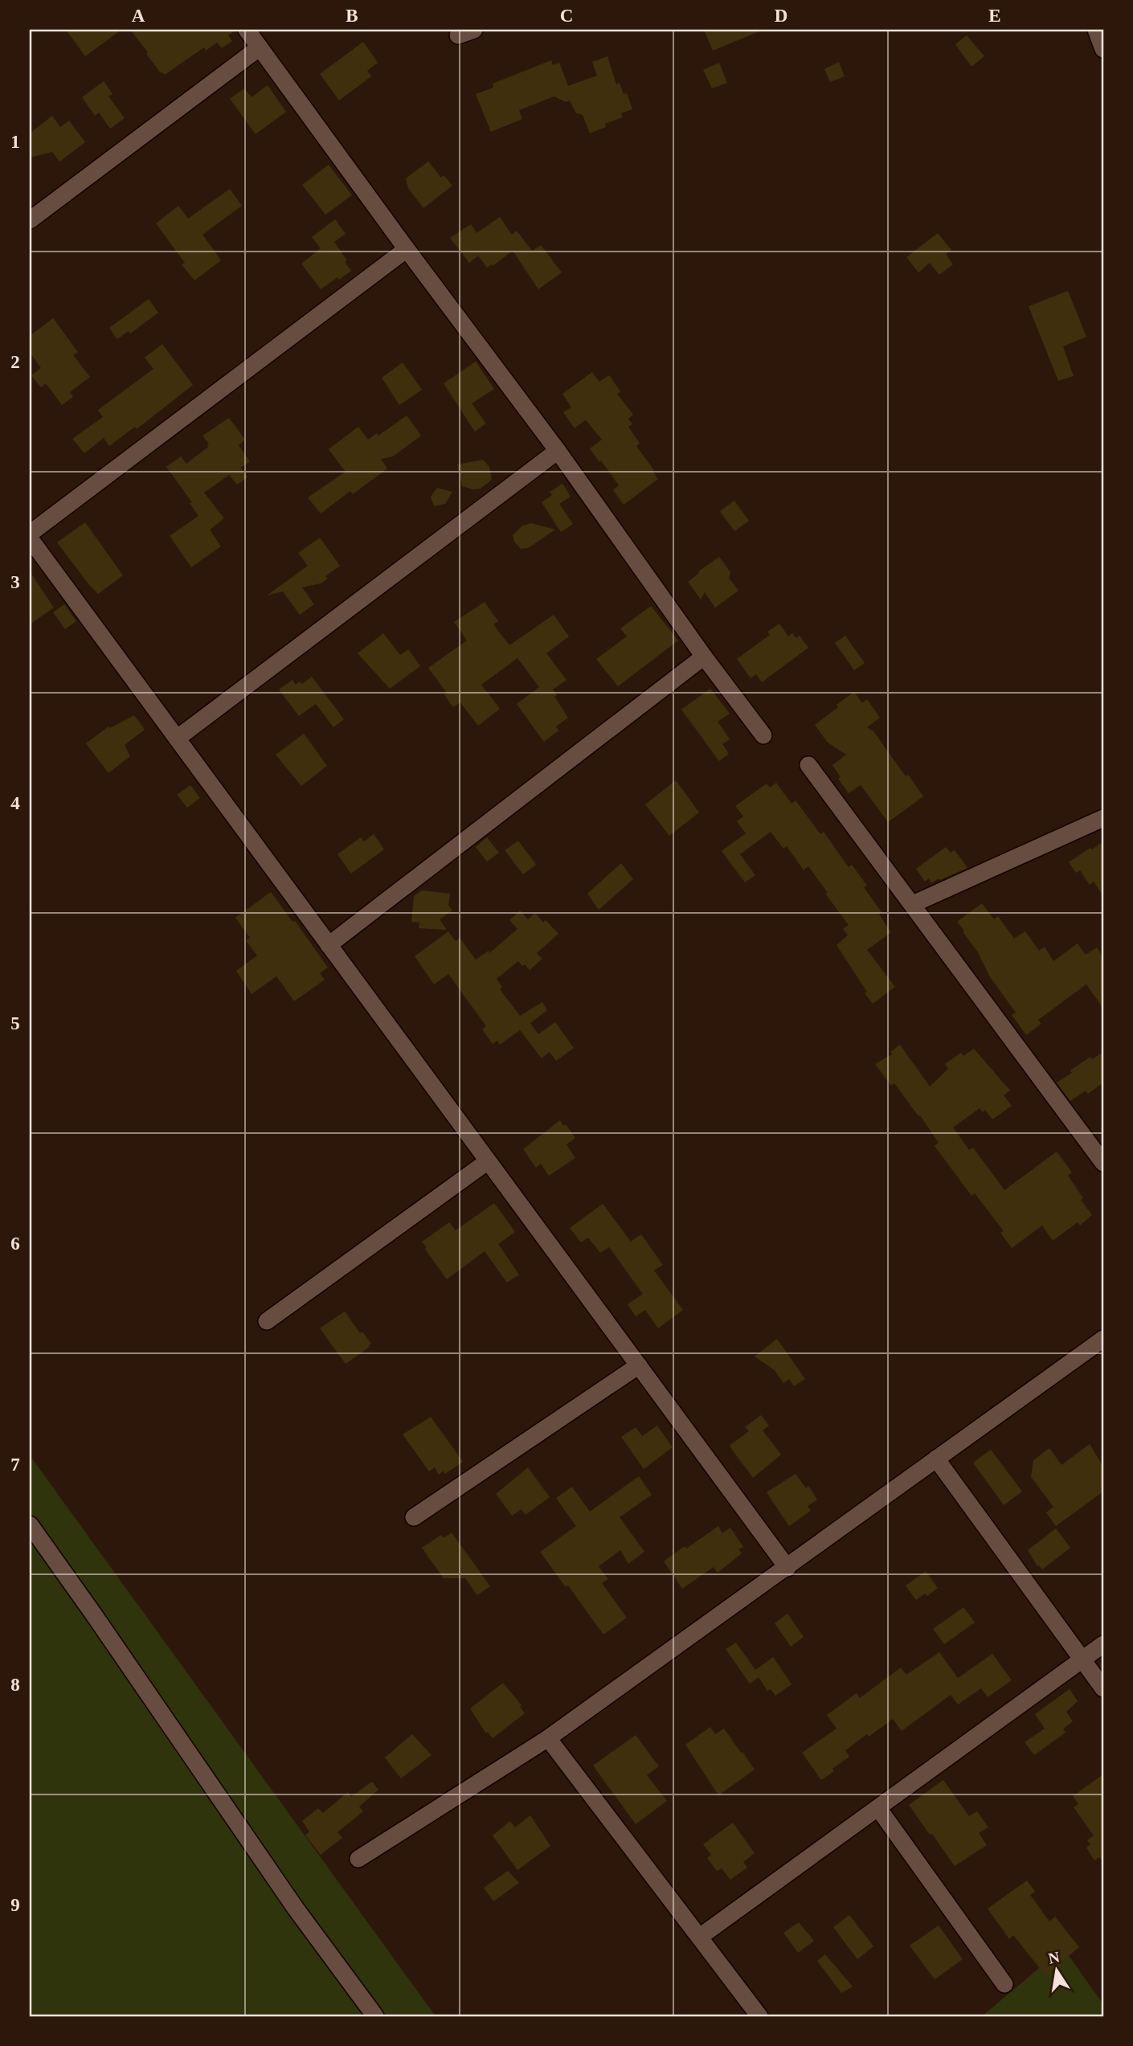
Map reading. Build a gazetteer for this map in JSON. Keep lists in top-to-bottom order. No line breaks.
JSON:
{"north":"top","grid":{"columns":["A","B","C","D","E"],"rows":["1","2","3","4","5","6","7","8","9"]}}
